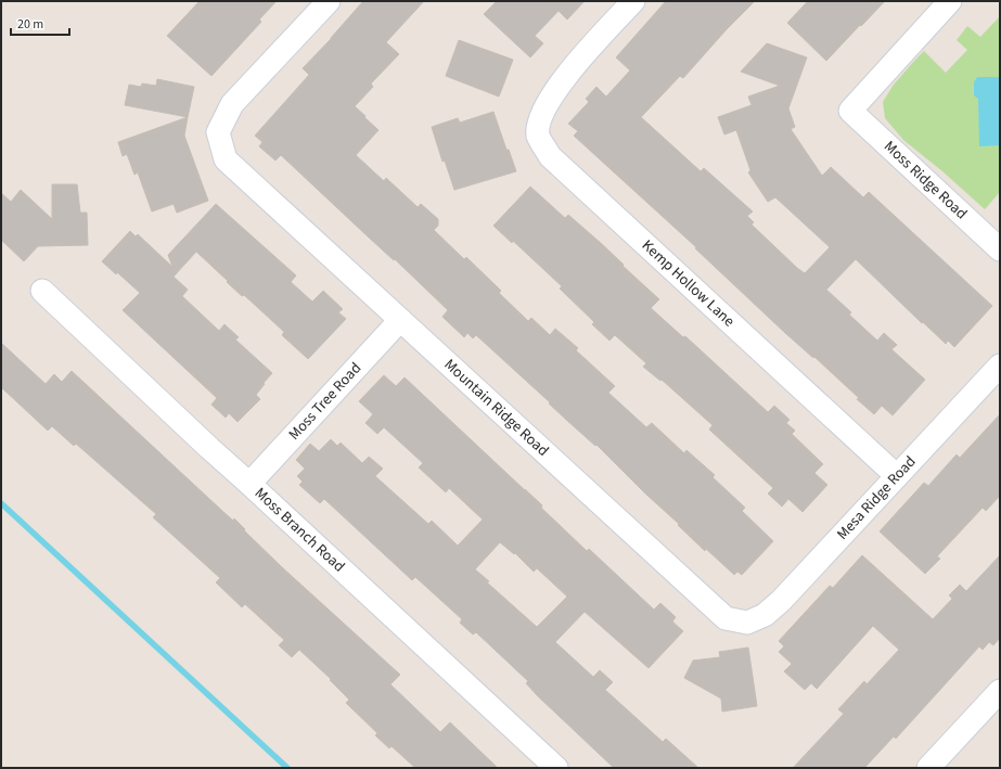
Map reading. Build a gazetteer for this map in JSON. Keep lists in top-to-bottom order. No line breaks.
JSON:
{"streets":{"street":["Moss Ridge Road","Kemp Hollow Lane","Moss Tree Road","Mountain Ridge Road","Mesa Ridge Road","Moss Branch Road"]},"crossings":[["Kemp Hollow Lane","Mesa Ridge Road"],["Moss Tree Road","Mountain Ridge Road"],["Moss Tree Road","Moss Branch Road"],["Mountain Ridge Road","Mesa Ridge Road"]],"scale_bar":"20 m"}
